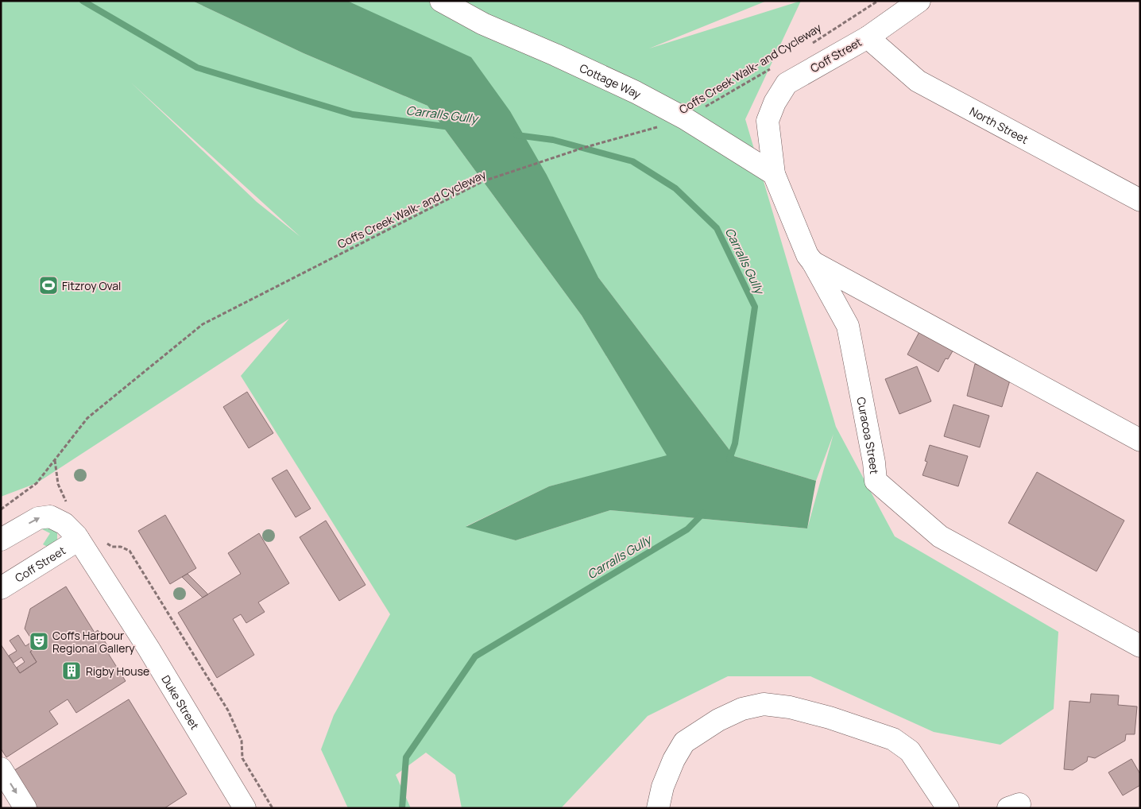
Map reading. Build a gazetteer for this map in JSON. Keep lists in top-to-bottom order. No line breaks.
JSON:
{"streets":{"street":["Coff Street","Cottage Way","North Street","Curacoa Street","Duke Street"],"path":["Coffs Creek Walk- and Cycleway"]},"crossings":[["Coff Street","North Street"],["Coff Street","Curacoa Street"],["Coff Street","Duke Street"],["Coffs Creek Walk- and Cycleway","Cottage Way"],["Cottage Way","Curacoa Street"]],"water":["Carralls Gully"],"places":{"sports":["Fitzroy Oval"],"theatre":["Coffs Harbour Regional Gallery"],"building":["Rigby House"]}}
